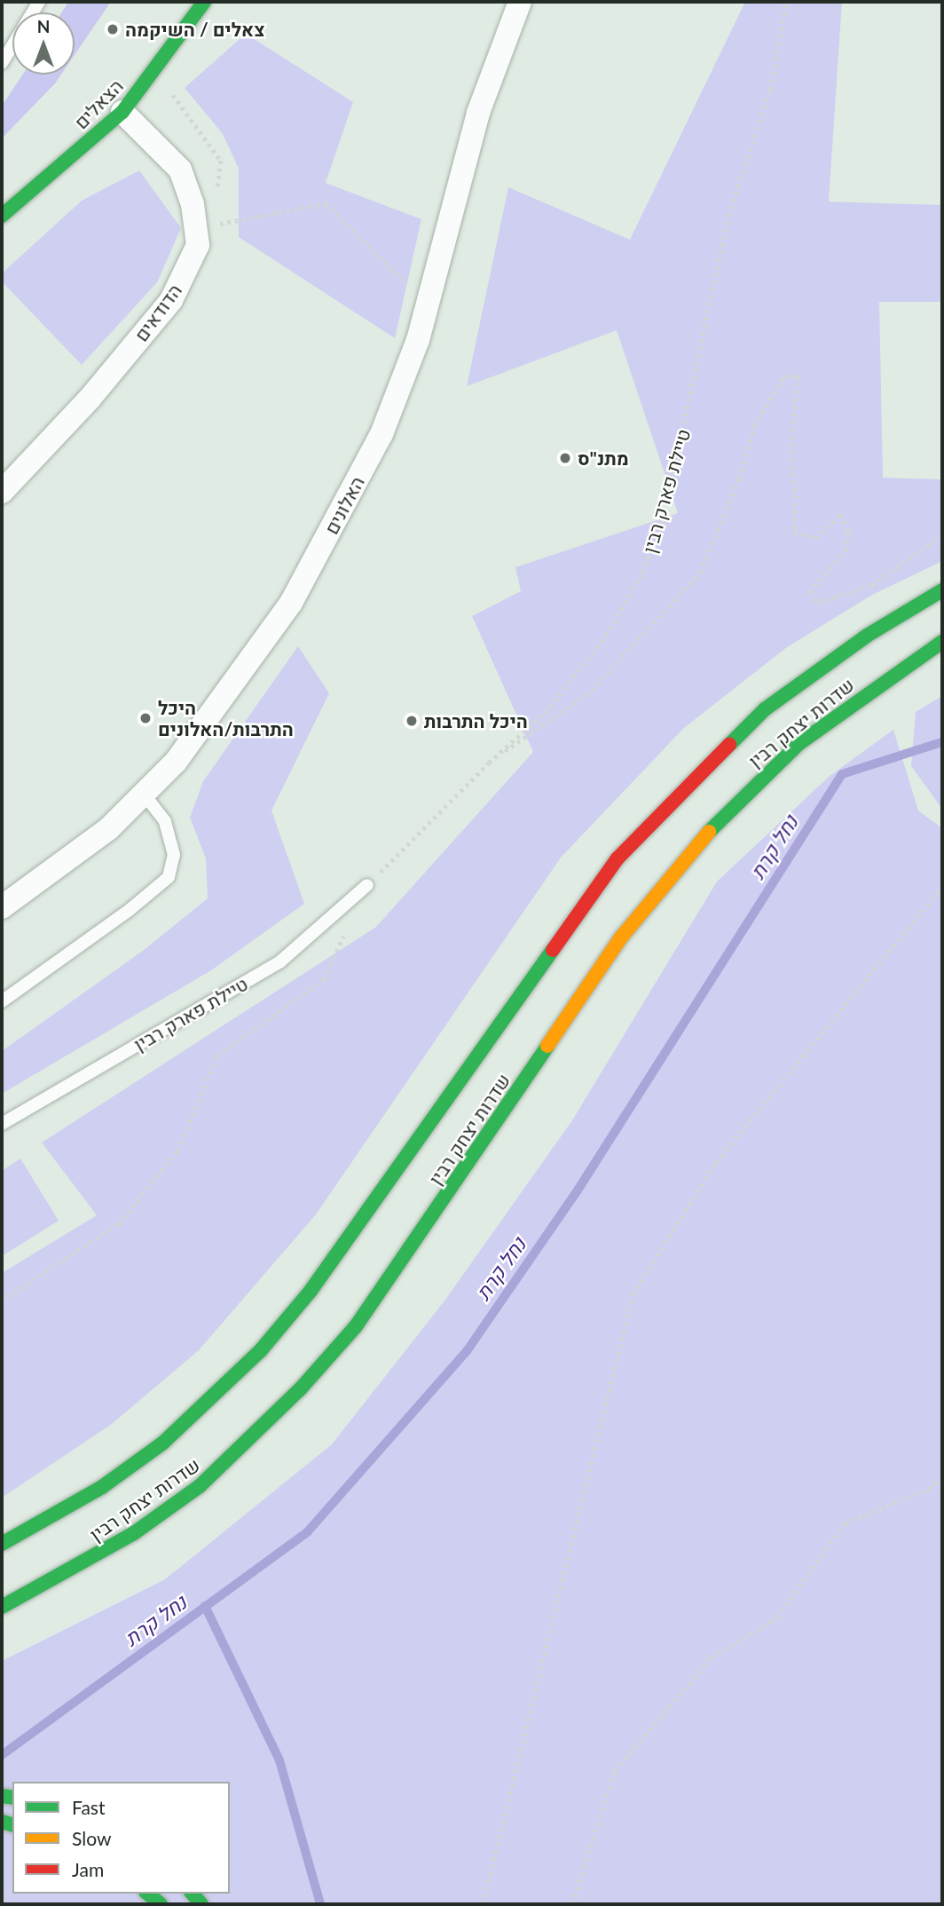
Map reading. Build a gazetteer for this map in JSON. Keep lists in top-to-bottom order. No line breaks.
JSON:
{"streets":{"main road":["הצאלים","שדרות יצחק רבין"],"street":["הדודאים","האלונים"],"lane":["טיילת פארק רבין"]},"crossings":[["הצאלים","הדודאים"]],"water":["נחל קרת"],"places":["צאלים / השיקמה","מתנ\"ס","היכל התרבות/האלונים","היכל התרבות"],"legend":["Fast","Slow","Jam"],"north":"top"}
